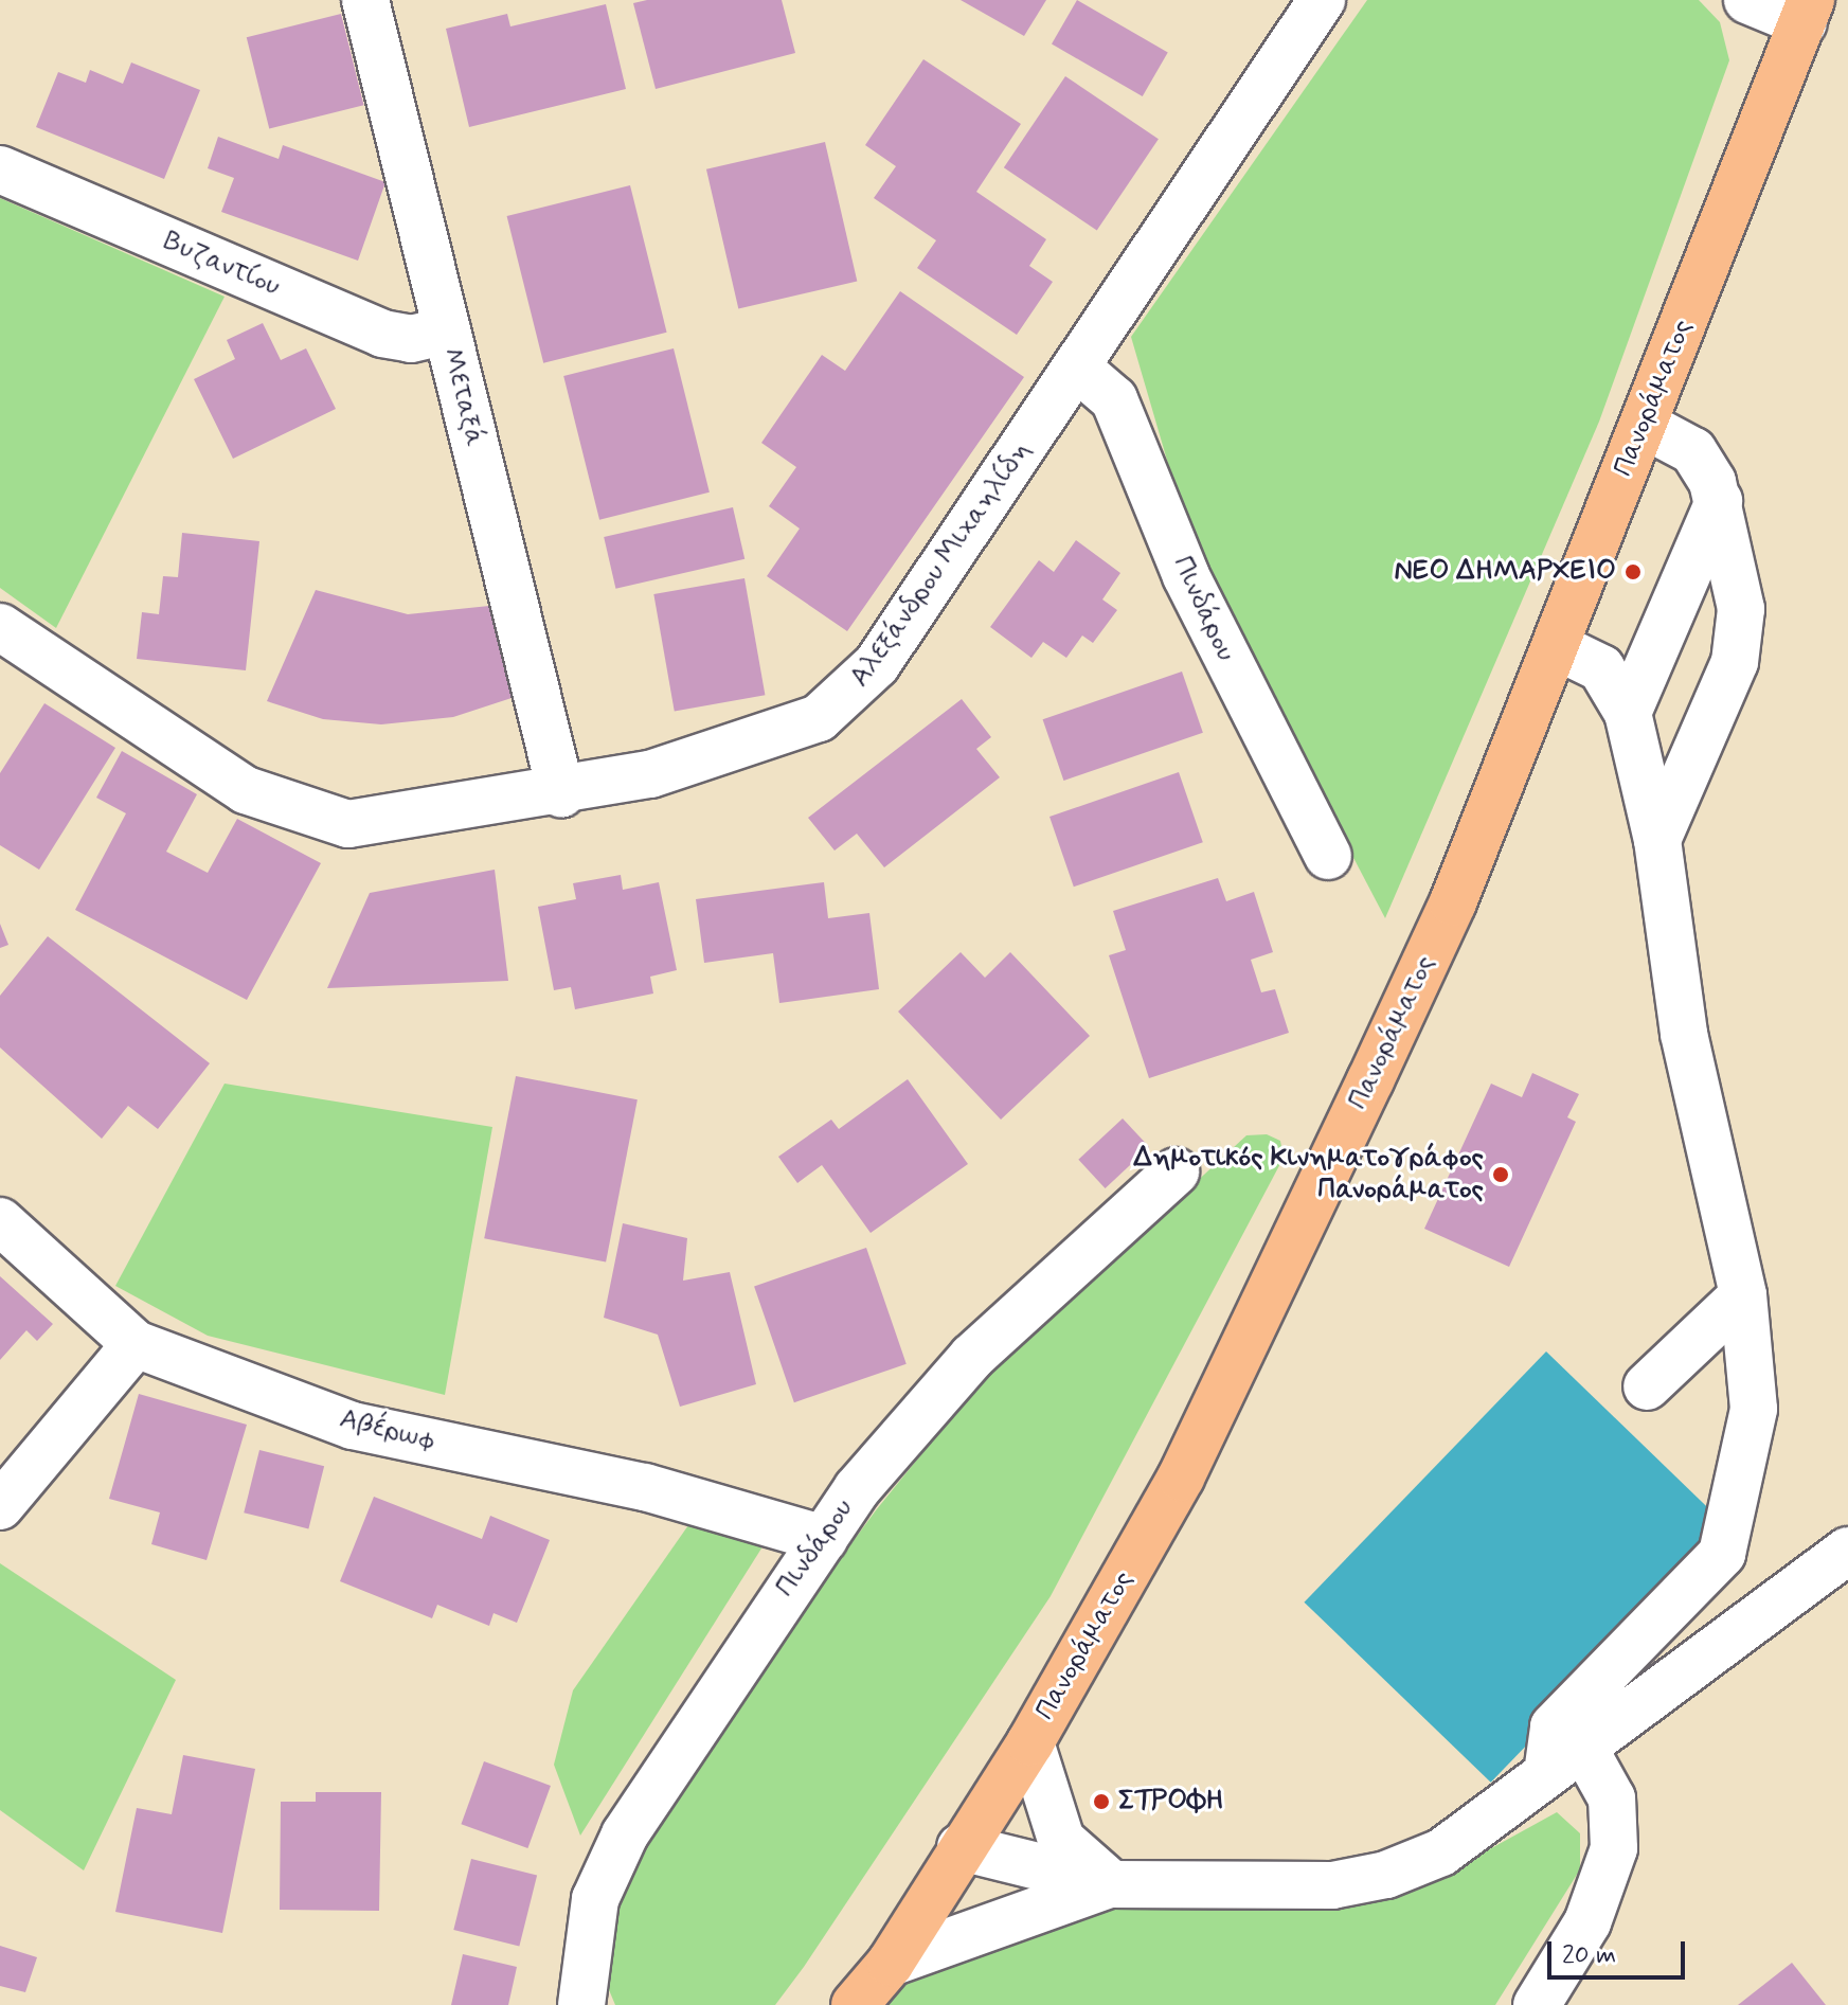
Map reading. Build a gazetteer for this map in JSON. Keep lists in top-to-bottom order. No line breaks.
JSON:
{"streets":{"main road":["Πανοράματος"],"street":["Βυζαντίου","Μεταξά","Aλεξάνδρου Mιχαηλίδη","Πινδάρου","Αβέρωφ"]},"crossings":[["Βυζαντίου","Μεταξά"],["Μεταξά","Aλεξάνδρου Mιχαηλίδη"],["Aλεξάνδρου Mιχαηλίδη","Πινδάρου"],["Πινδάρου","Αβέρωφ"]],"places":["ΝΕΟ ΔΗΜΑΡΧΕΙΟ","Δημοτικός Κινηματογράφος Πανοράματος","ΣΤΡΟΦΗ"],"scale_bar":"20 m"}
